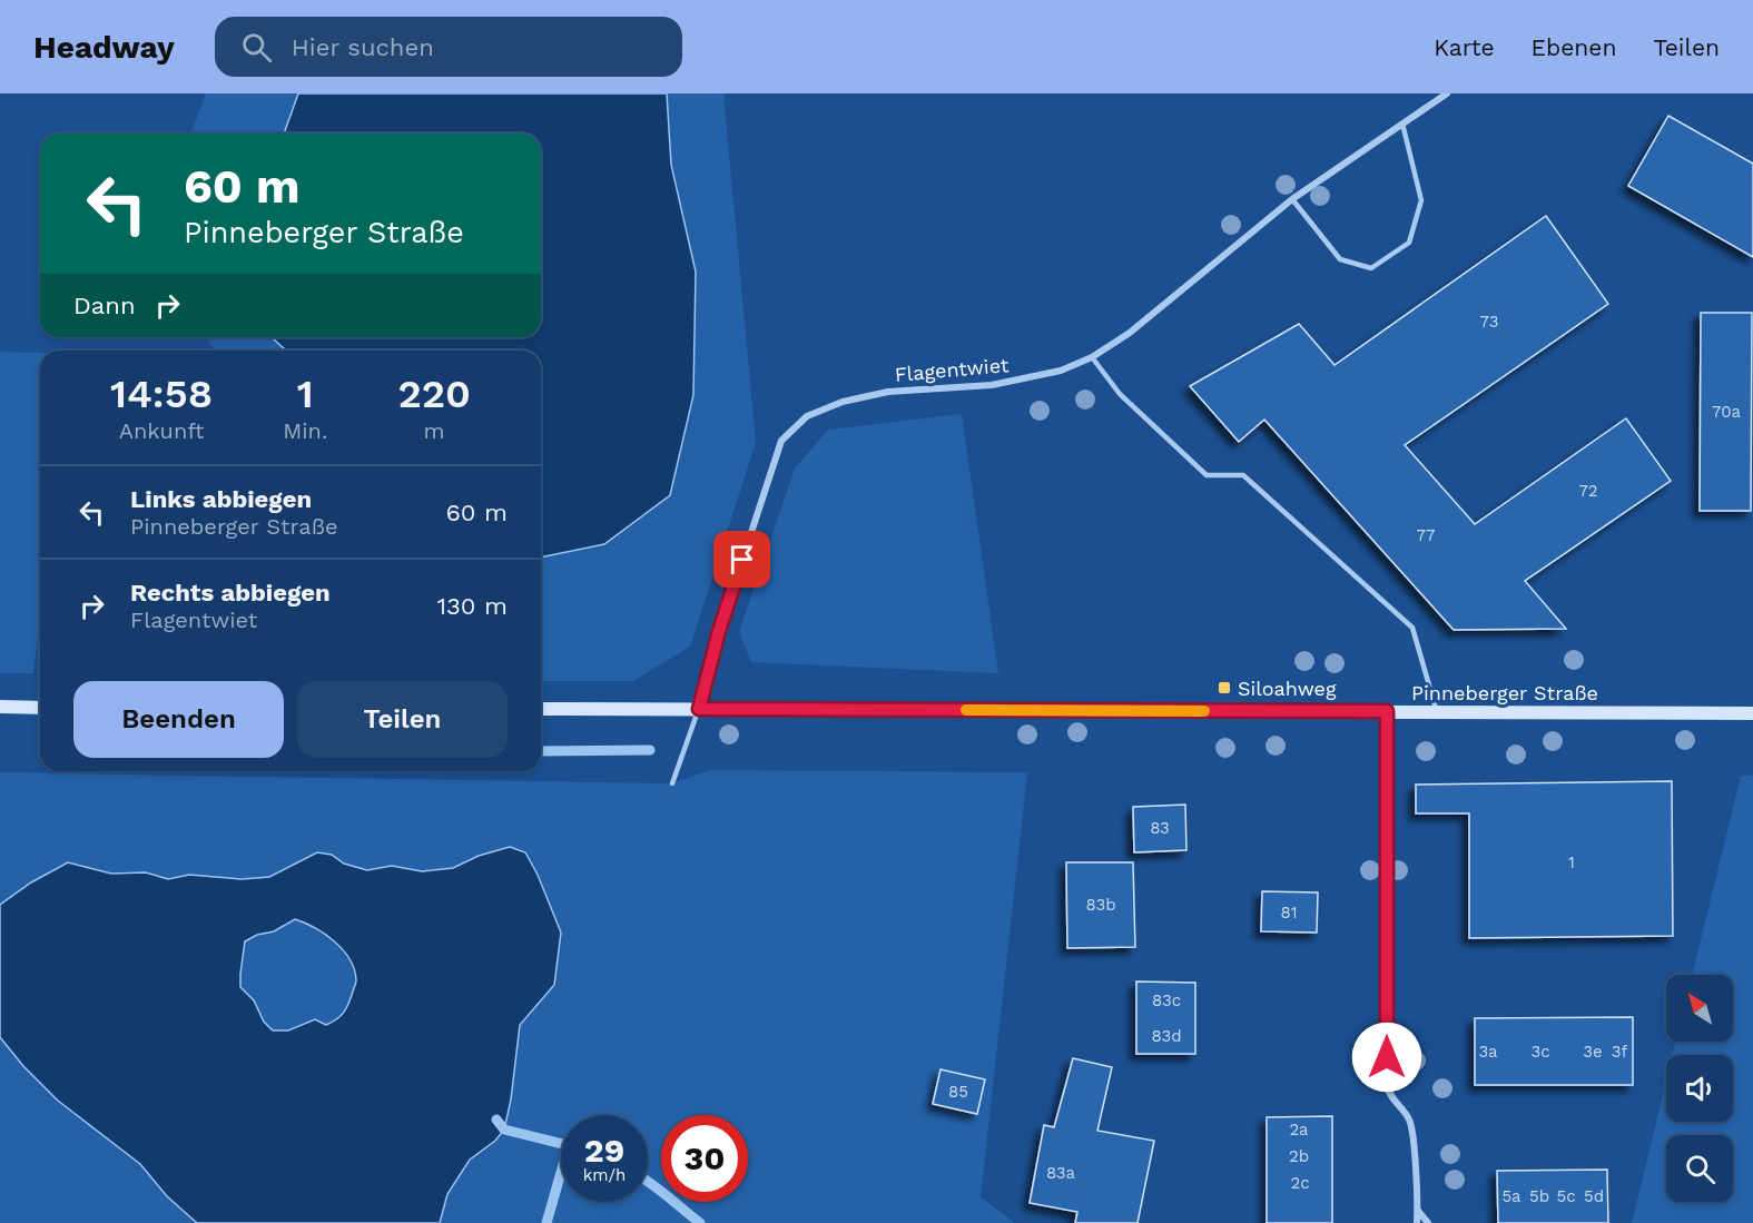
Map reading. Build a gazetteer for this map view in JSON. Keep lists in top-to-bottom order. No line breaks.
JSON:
{"streets":{"main road":["Pinneberger Straße"],"street":["Flagentwiet"]},"crossings":[["Flagentwiet","Pinneberger Straße"]],"places":{"transit":["Siloahweg"]},"house_numbers":["73","70a","72","77","83","1","83b","81","83c","83d","3a","3c","3e","3f","85","2a","2b","83a","2c","5a","5b","5c","5d"],"north":"top left","page":{"header":"Headway","search":"Hier suchen","nav":["Karte","Ebenen","Teilen"],"turn":["60 m","Pinneberger Straße"],"then":"Dann","eta":["14:58","Ankunft","1","Min.","220","m"],"list":[{"name":"Links abbiegen","note":"Pinneberger Straße","value":"60 m"},{"name":"Rechts abbiegen","note":"Flagentwiet","value":"130 m"}],"buttons":["Beenden","Teilen"],"speed":"29 km/h","limit":"30"}}
